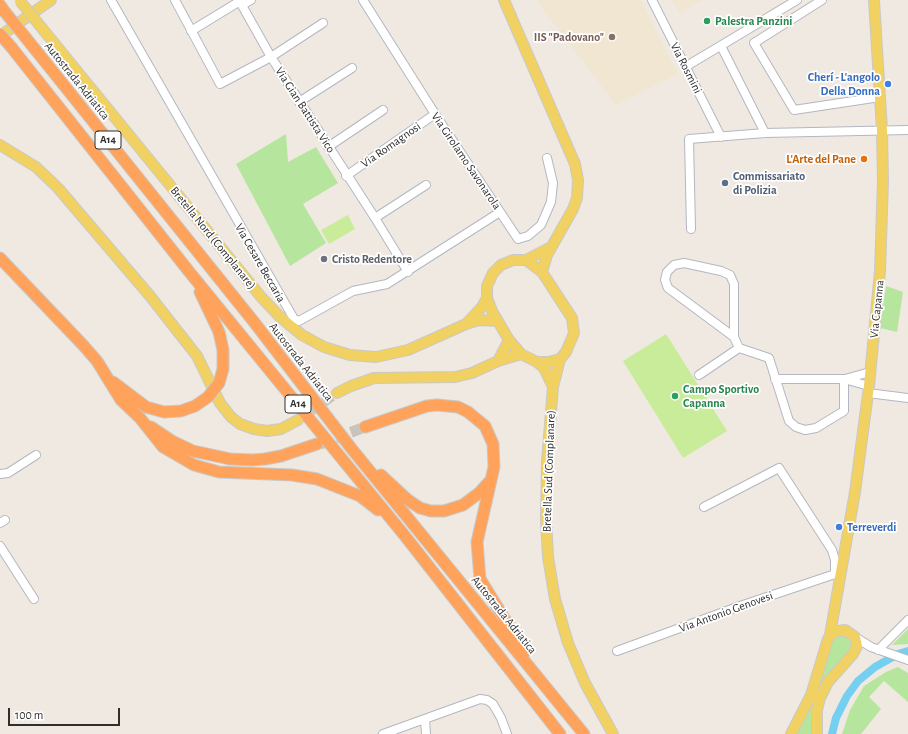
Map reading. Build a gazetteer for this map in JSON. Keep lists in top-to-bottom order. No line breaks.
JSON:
{"streets":{"highway":["Autostrada Adriatica","A14"],"main road":["Bretella Nord (Complanare)","Via Capanna","Bretella Sud (Complanare)"],"street":["Via Rosmini","Via Gian Battista Vico","Via Romagnosi","Via Girolamo Savonarola","Via Cesare Beccaria","Via Antonio Genovesi"]},"crossings":[["Via Gian Battista Vico","Via Romagnosi"],["Via Gian Battista Vico","Via Cesare Beccaria"],["Via Romagnosi","Via Girolamo Savonarola"],["Via Girolamo Savonarola","Via Cesare Beccaria"],["Bretella Nord (Complanare)","Bretella Sud (Complanare)"],["Via Capanna","Via Antonio Genovesi"]],"places":["Palestra Panzini","IIS \"Padovano\"","Cherí - L'angolo Della Donna","L'Arte del Pane","Commissariato di Polizia","Cristo Redentore","Campo Sportivo Capanna","Terreverdi"],"scale_bar":"100 m"}
